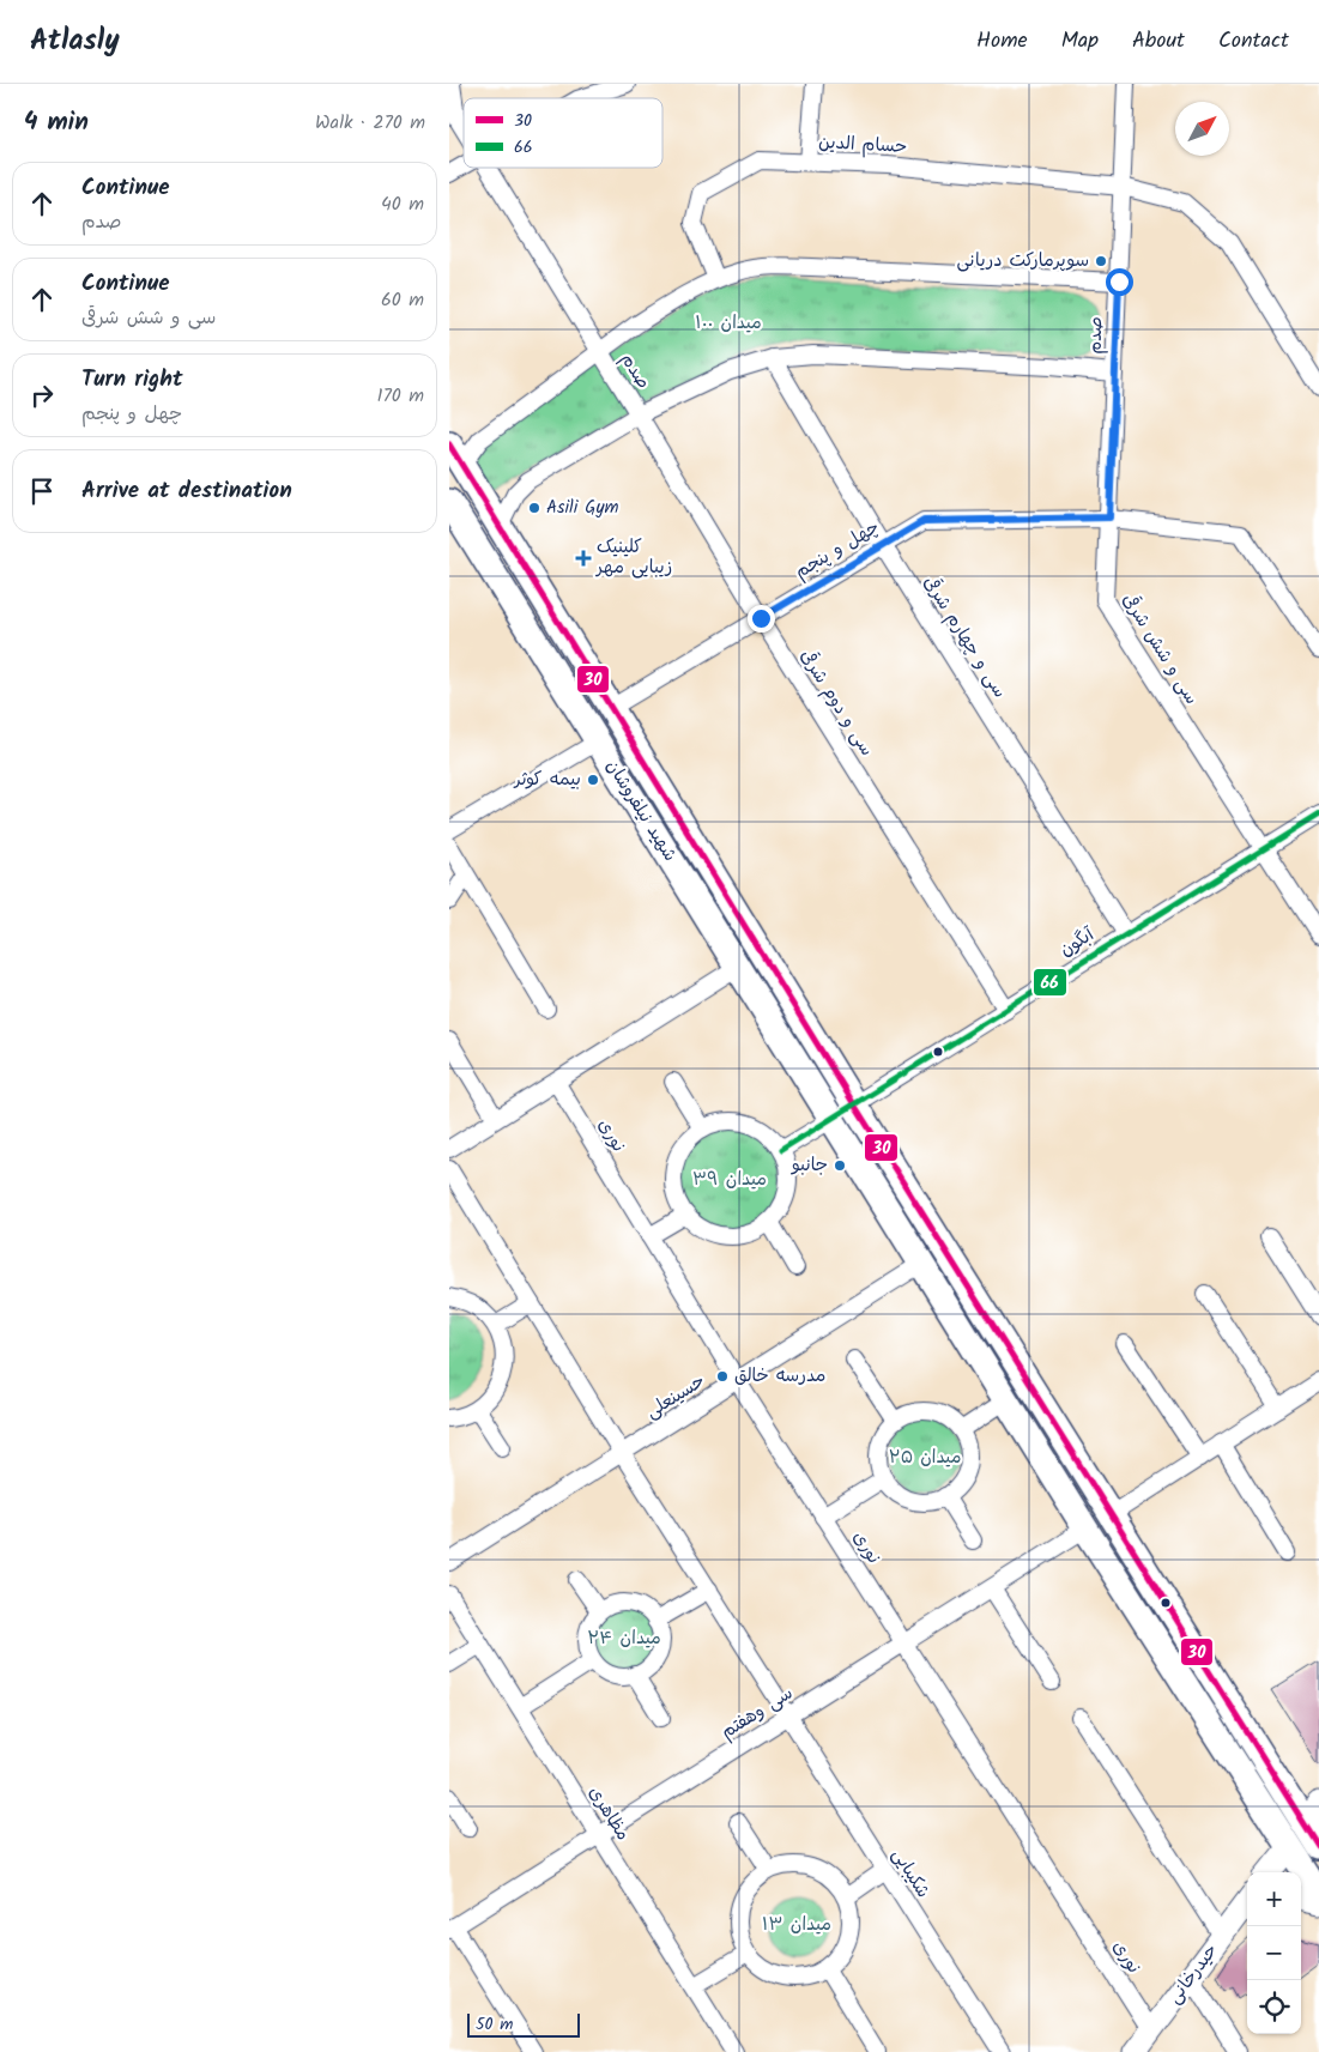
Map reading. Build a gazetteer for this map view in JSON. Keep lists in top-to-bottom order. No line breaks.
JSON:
{"streets":{"main road":["شهید نیلفروشان","حیدرخانی"],"street":["حسام الدین","صدم","چهل و پنجم","سی و چهارم شرقی","سی و شش شرقی","سی و دوم شرقی","آبگون","نوری","حسینعلی","سی وهفتم","مظاهری","شکیبایی"]},"crossings":[["حسام الدین","صدم"],["صدم","سی و چهارم شرقی"],["صدم","سی و شش شرقی"],["صدم","سی و دوم شرقی"],["صدم","شهید نیلفروشان"],["چهل و پنجم","سی و چهارم شرقی"],["چهل و پنجم","سی و شش شرقی"],["چهل و پنجم","سی و دوم شرقی"],["چهل و پنجم","شهید نیلفروشان"],["سی و چهارم شرقی","آبگون"],["سی و شش شرقی","آبگون"],["سی و دوم شرقی","آبگون"],["شهید نیلفروشان","آبگون"],["شهید نیلفروشان","حسینعلی"],["شهید نیلفروشان","سی وهفتم"],["نوری","حسینعلی"],["نوری","سی وهفتم"],["نوری","حیدرخانی"],["حسینعلی","شکیبایی"],["سی وهفتم","مظاهری"],["سی وهفتم","شکیبایی"]],"parks":["میدان ۱۰۰","میدان ۳۹","میدان ۲۵","میدان ۲۴","میدان ۱۳"],"places":{"other":["سوپرمارکت دریانی","Asili Gym","بیمه کوثر","جانبو","مدرسه خالق"],"health":["کلینیک زیبایی مهر"]},"lines":["transit line 30","transit line 66"],"legend":["30","66"],"scale_bar":"50 m","north":"top right","page":{"header":"Atlasly","nav":["Home","Map","About","Contact"],"heading":["4 min","Walk · 270 m"],"list":[["Continue","صدم","40 m"],["Continue","سی و شش شرقی","60 m"],["Turn right","چهل و پنجم","170 m"],"Arrive at destination"],"map_buttons":["+","−"],"scale":"50 m"}}
